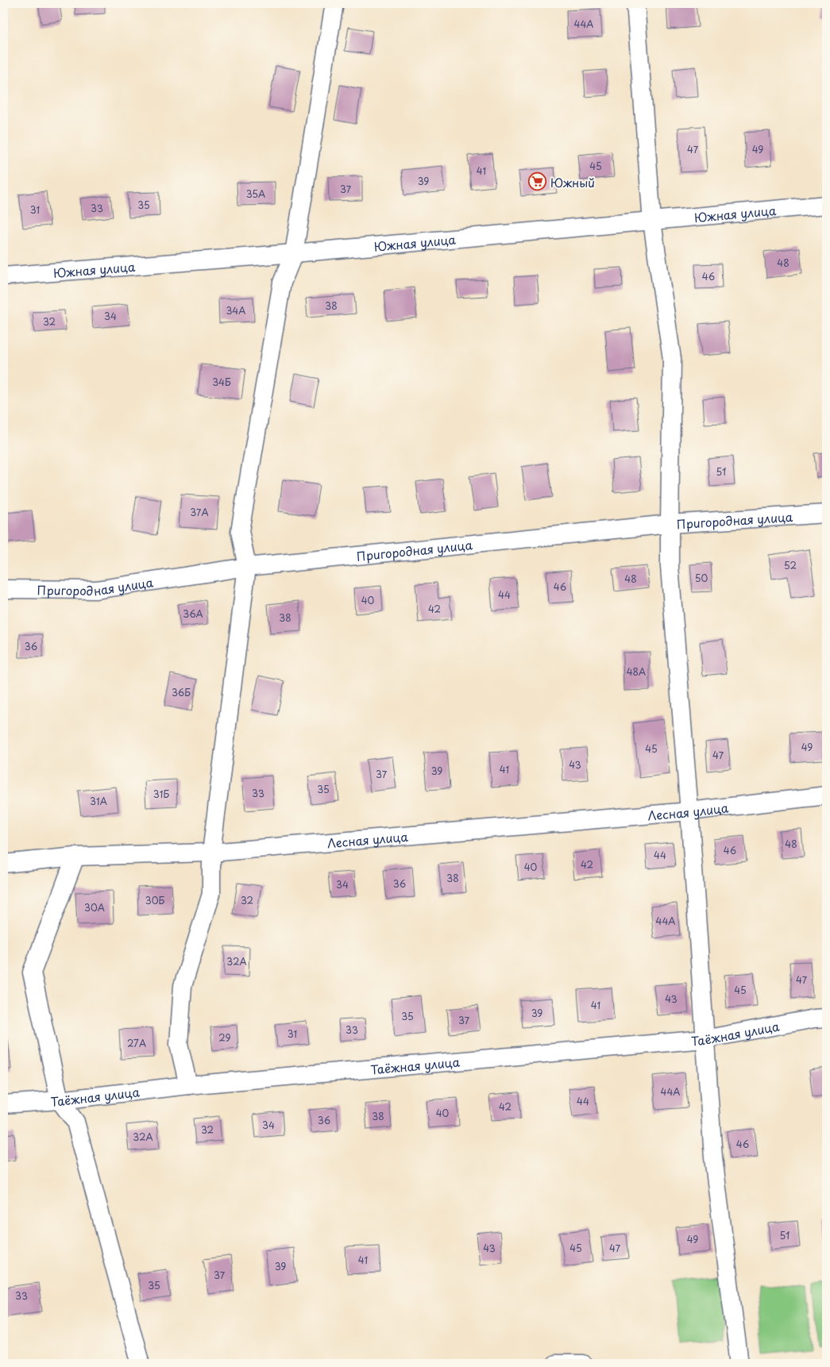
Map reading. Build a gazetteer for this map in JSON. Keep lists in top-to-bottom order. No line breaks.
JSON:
{"streets":{"street":["Южная улица","Пригородная улица","Лесная улица","Таёжная улица"]},"places":{"supermarket":["Южный"]},"house_numbers":["44А","47","49","45","41","39","37","35А","35","33","31","48","46","38","34А","34","32","34Б","51","37А","52","50","48","46","44","40","42","36А","38","36","48А","36Б","49","45","47","43","41","39","37","35","33","31Б","31А","48","46","44","42","40","38","36","34","30Б","32","30А","44А","32А","47","45","43","41","39","35","37","33","31","29","27А","44А","44","42","40","38","36","34","32","32А","46","51","49","43","45","47","41","39","37","35","33"]}
